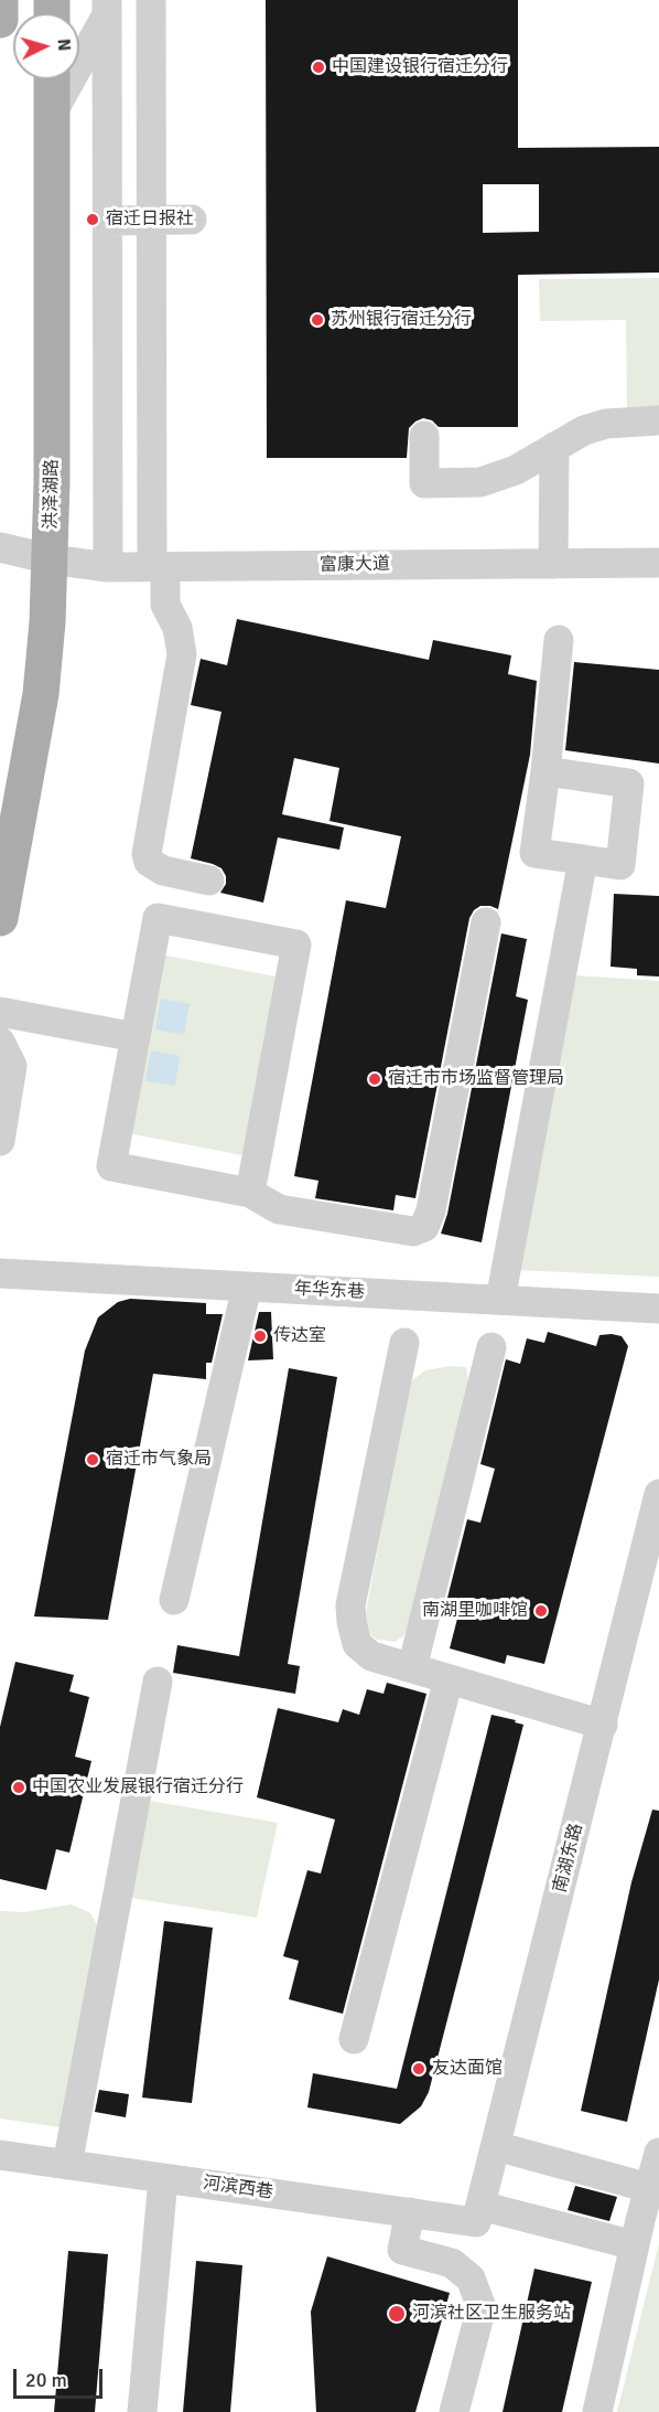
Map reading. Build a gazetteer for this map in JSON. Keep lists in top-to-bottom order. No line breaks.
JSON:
{"streets":{"main road":["洪泽湖路"],"street":["富康大道","年华东巷","南湖东路","河滨西巷"]},"crossings":[["洪泽湖路","富康大道"],["南湖东路","河滨西巷"]],"places":["中国建设银行宿迁分行","宿迁日报社","苏州银行宿迁分行","宿迁市市场监督管理局","传达室","宿迁市气象局","南湖里咖啡馆","中国农业发展银行宿迁分行","友达面馆","河滨社区卫生服务站"],"scale_bar":"20 m","north":"right"}
